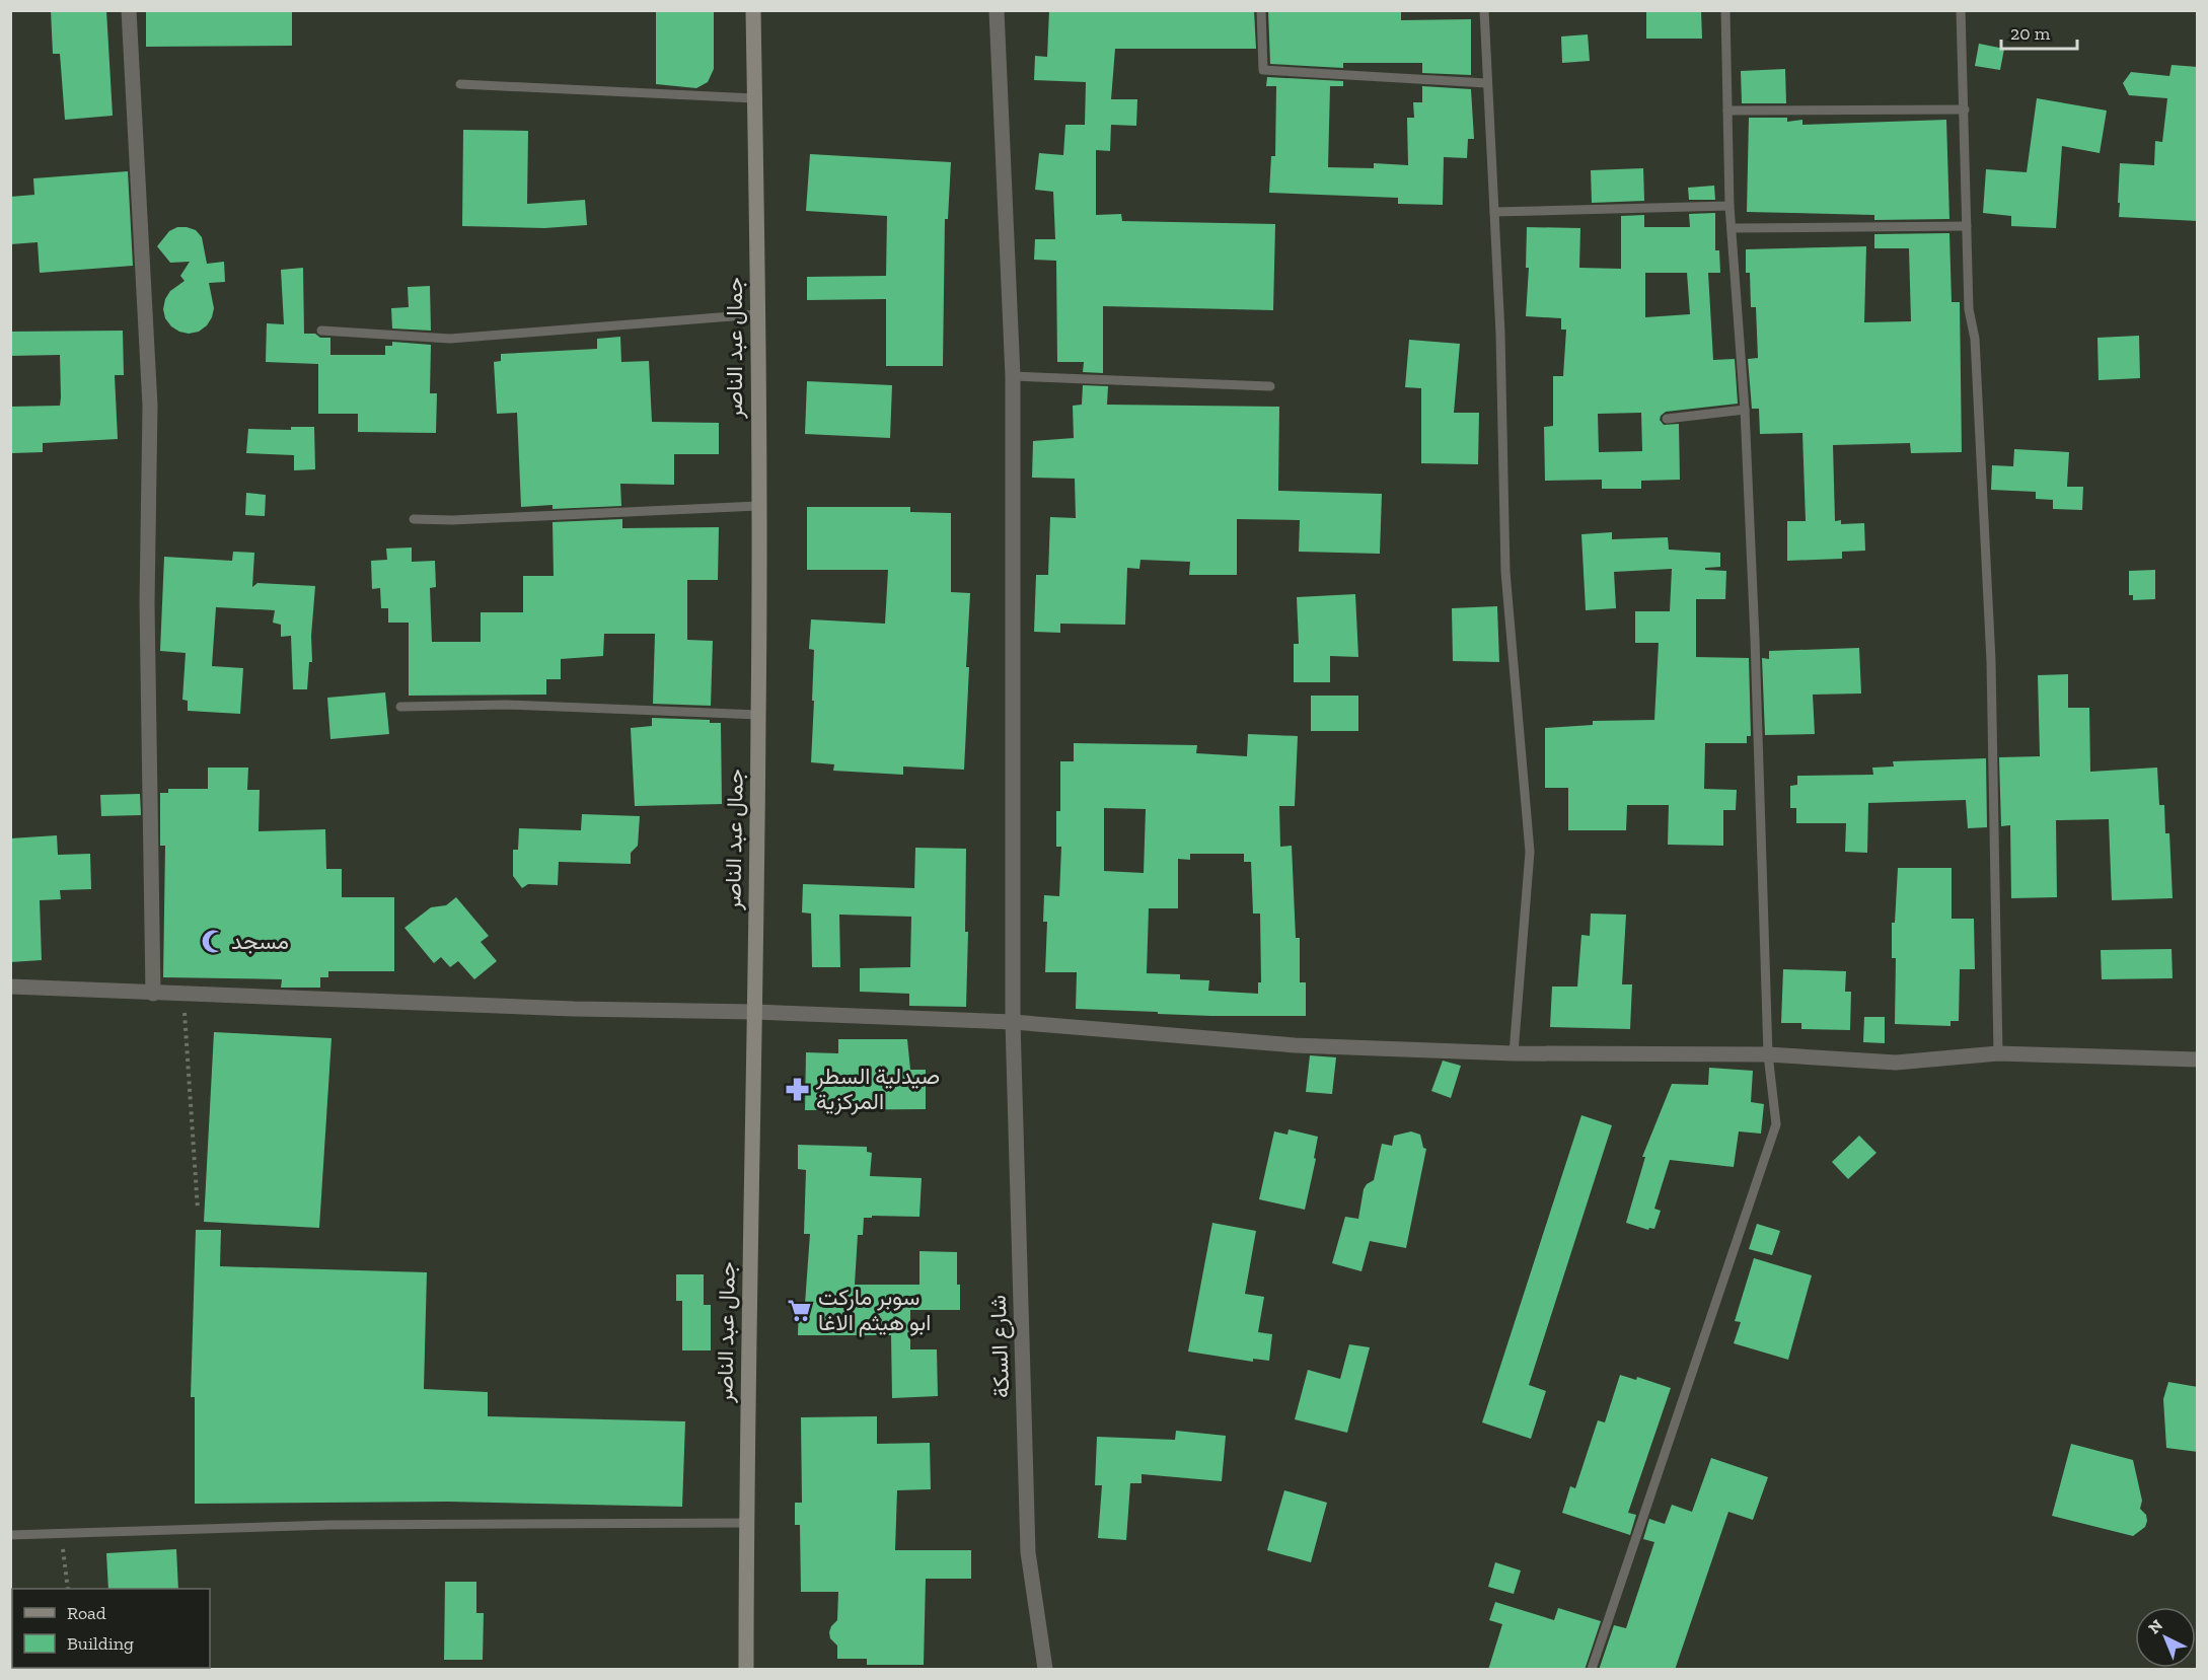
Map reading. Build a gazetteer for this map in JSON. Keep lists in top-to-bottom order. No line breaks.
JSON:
{"streets":{"main road":["جمال عبد الناصر"],"street":["شارع السكة"]},"places":{"mosque":["مسجد"],"pharmacy":["صيدلية السطر المركزية"],"supermarket":["سوبر ماركت ابو هيثم الاغا"]},"legend":["Road","Building"],"scale_bar":"20 m","north":"top left"}
